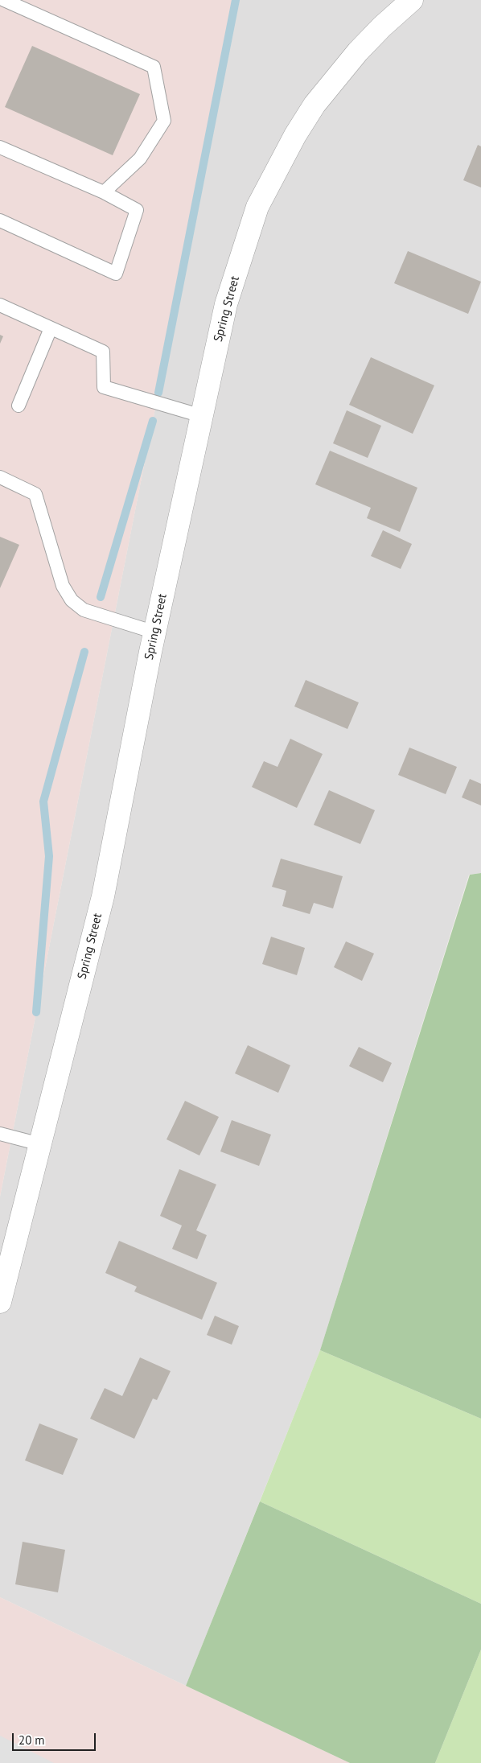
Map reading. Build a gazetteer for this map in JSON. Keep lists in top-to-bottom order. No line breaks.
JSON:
{"streets":{"street":["Spring Street"]},"scale_bar":"20 m"}
